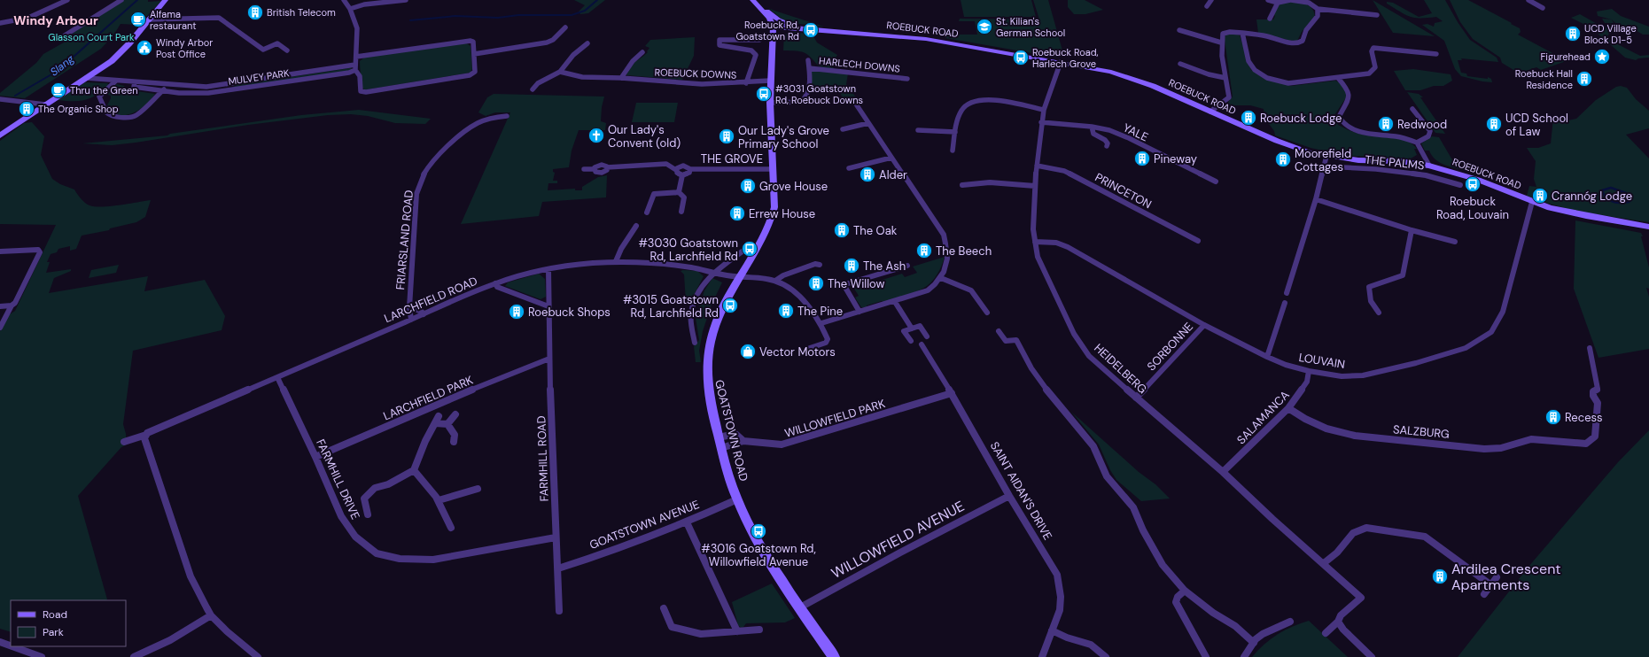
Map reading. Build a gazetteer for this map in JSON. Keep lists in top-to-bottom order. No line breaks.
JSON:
{"streets":{"main road":["ROEBUCK ROAD","GOATSTOWN ROAD"],"street":["HARLECH DOWNS","ROEBUCK DOWNS","MULVEY PARK","YALE","THE GROVE","THE PALMS","PRINCETON","FRIARSLAND ROAD","LARCHFIELD ROAD","SORBONNE","LOUVAIN","HEIDELBERG","LARCHFIELD PARK","SALAMANCA","WILLOWFIELD PARK","SALZBURG","FARMHILL ROAD","FARMHILL DRIVE","SAINT AIDAN'S DRIVE","GOATSTOWN AVENUE","WILLOWFIELD AVENUE"]},"crossings":[["ROEBUCK ROAD","LOUVAIN"],["ROEBUCK ROAD","HEIDELBERG"],["ROEBUCK ROAD","GOATSTOWN ROAD"],["HARLECH DOWNS","GOATSTOWN ROAD"],["ROEBUCK DOWNS","GOATSTOWN ROAD"],["YALE","HEIDELBERG"],["THE GROVE","GOATSTOWN ROAD"],["PRINCETON","HEIDELBERG"],["FRIARSLAND ROAD","LARCHFIELD ROAD"],["LARCHFIELD ROAD","GOATSTOWN ROAD"],["LARCHFIELD ROAD","FARMHILL ROAD"],["LARCHFIELD ROAD","FARMHILL DRIVE"],["SORBONNE","LOUVAIN"],["SORBONNE","HEIDELBERG"],["LOUVAIN","HEIDELBERG"],["LOUVAIN","SALAMANCA"],["HEIDELBERG","SALAMANCA"],["LARCHFIELD PARK","FARMHILL ROAD"],["LARCHFIELD PARK","FARMHILL DRIVE"],["SALAMANCA","SALZBURG"],["WILLOWFIELD PARK","GOATSTOWN ROAD"],["WILLOWFIELD PARK","SAINT AIDAN'S DRIVE"],["GOATSTOWN ROAD","GOATSTOWN AVENUE"],["GOATSTOWN ROAD","WILLOWFIELD AVENUE"],["FARMHILL ROAD","FARMHILL DRIVE"],["FARMHILL ROAD","GOATSTOWN AVENUE"],["SAINT AIDAN'S DRIVE","WILLOWFIELD AVENUE"]],"districts":["Windy Arbour"],"water":["Slang"],"parks":["Glasson Court Park"],"places":{"building":["British Telecom","UCD Village Block D1-5","Roebuck Hall Residence","The Organic Shop","Roebuck Lodge","Redwood","UCD School of Law","Our Lady's Grove Primary School","Pineway","Moorefield Cottages","Alder","Grove House","Crannóg Lodge","Errew House","The Oak","The Beech","The Ash","The Willow","The Pine","Roebuck Shops","Recess","Ardilea Crescent Apartments"],"cafe":["Alfama restaurant","Thru the Green"],"school or university":["St. Kilian's German School"],"bus stop":["Roebuck Rd, Goatstown Rd","Roebuck Road, Harlech Grove","#3031 Goatstown Rd, Roebuck Downs","Roebuck Road, Louvain","#3030 Goatstown Rd, Larchfield Rd","#3015 Goatstown Rd, Larchfield Rd","#3016 Goatstown Rd, Willowfield Avenue"],"public building":["Windy Arbor Post Office"],"place":["Figurehead"],"church":["Our Lady's Convent (old)"],"shop":["Vector Motors"]},"legend":["Road","Park"]}
